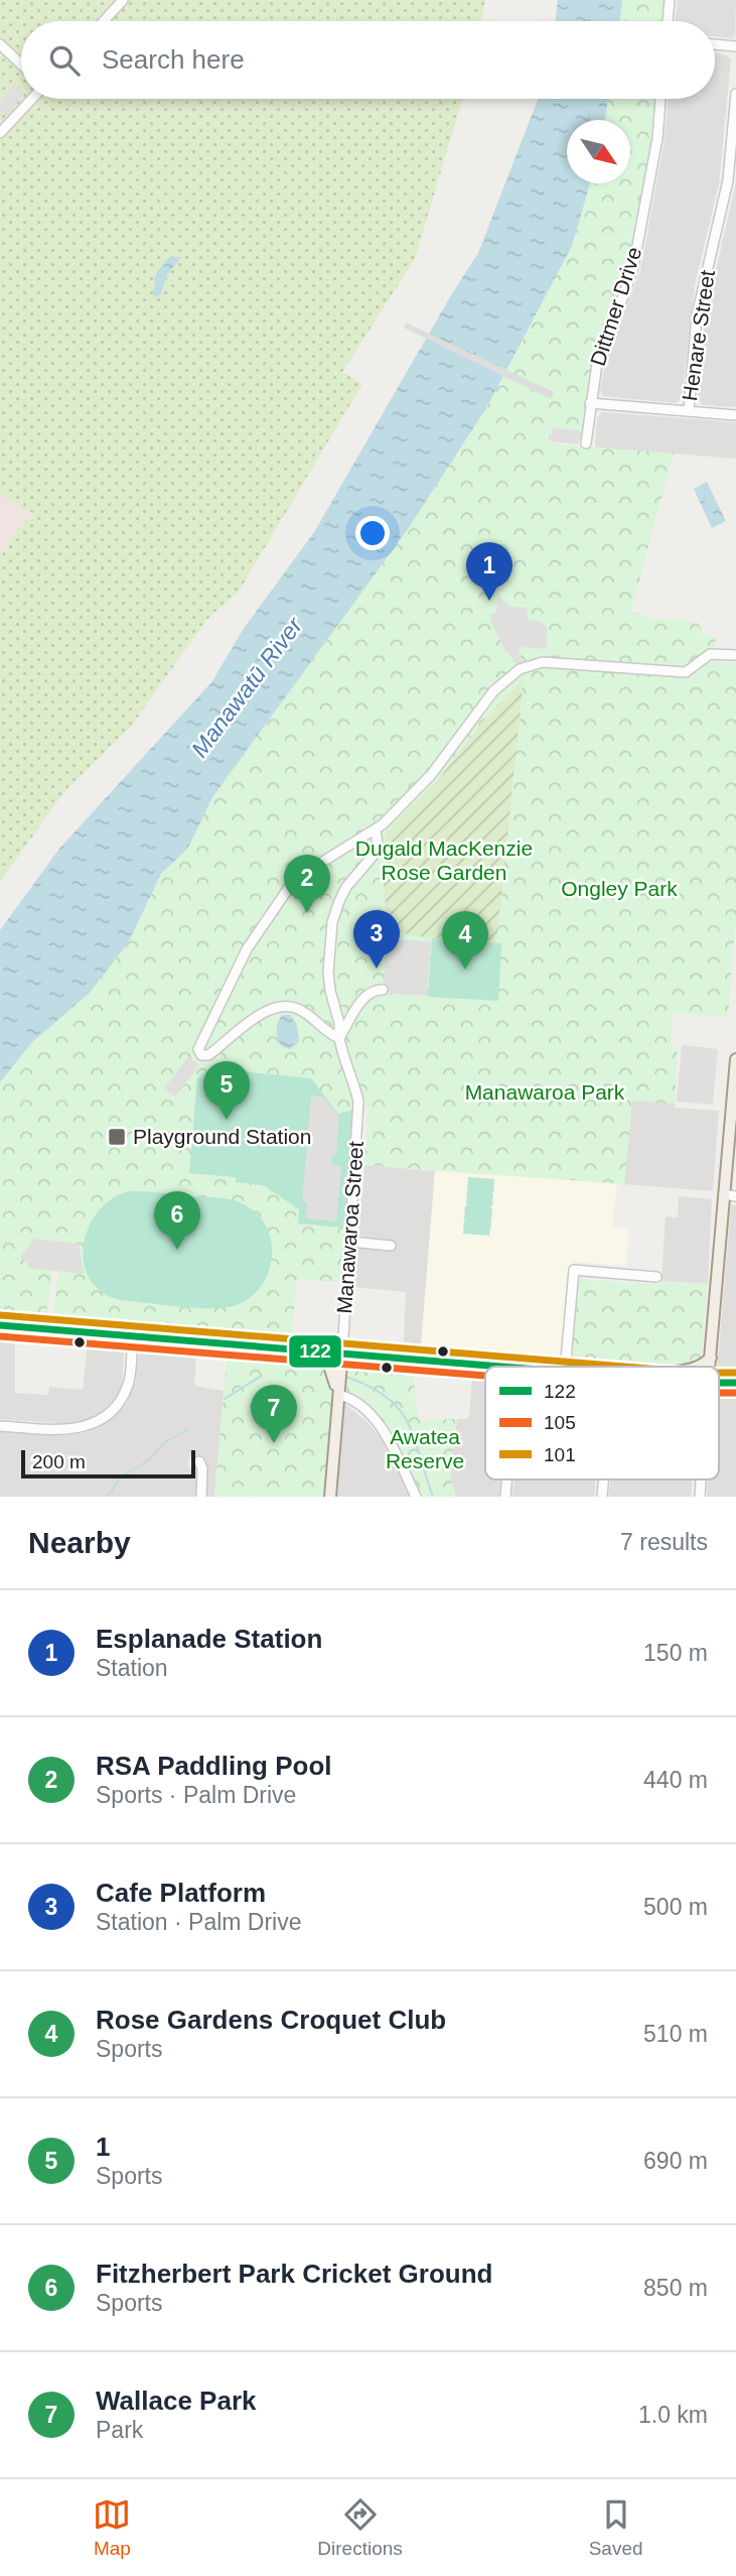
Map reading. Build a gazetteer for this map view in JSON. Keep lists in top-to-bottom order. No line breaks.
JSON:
{"streets":{"street":["Dittmer Drive","Henare Street","Manawaroa Street"]},"water":["Manawatū River"],"parks":["Dugald MacKenzie Rose Garden","Ongley Park","Manawaroa Park","Awatea Reserve"],"places":{"transit":["Playground Station"]},"lines":["transit line 101","transit line 122","transit line 105"],"legend":["122","105","101"],"scale_bar":"200 m","north":"bottom right","page":{"search":"Search here","pins":["1","2","3","4","5","6","7"],"scale":"200 m","heading":["Nearby","7 results"],"list":[{"mark":"1","name":"Esplanade Station","note":"Station","value":"150 m"},{"mark":"2","name":"RSA Paddling Pool","note":"Sports · Palm Drive","value":"440 m"},{"mark":"3","name":"Cafe Platform","note":"Station · Palm Drive","value":"500 m"},{"mark":"4","name":"Rose Gardens Croquet Club","note":"Sports","value":"510 m"},{"mark":"5","name":"1","note":"Sports","value":"690 m"},{"mark":"6","name":"Fitzherbert Park Cricket Ground","note":"Sports","value":"850 m"},{"mark":"7","name":"Wallace Park","note":"Park","value":"1.0 km"}],"nav":["Map","Directions","Saved"]}}
